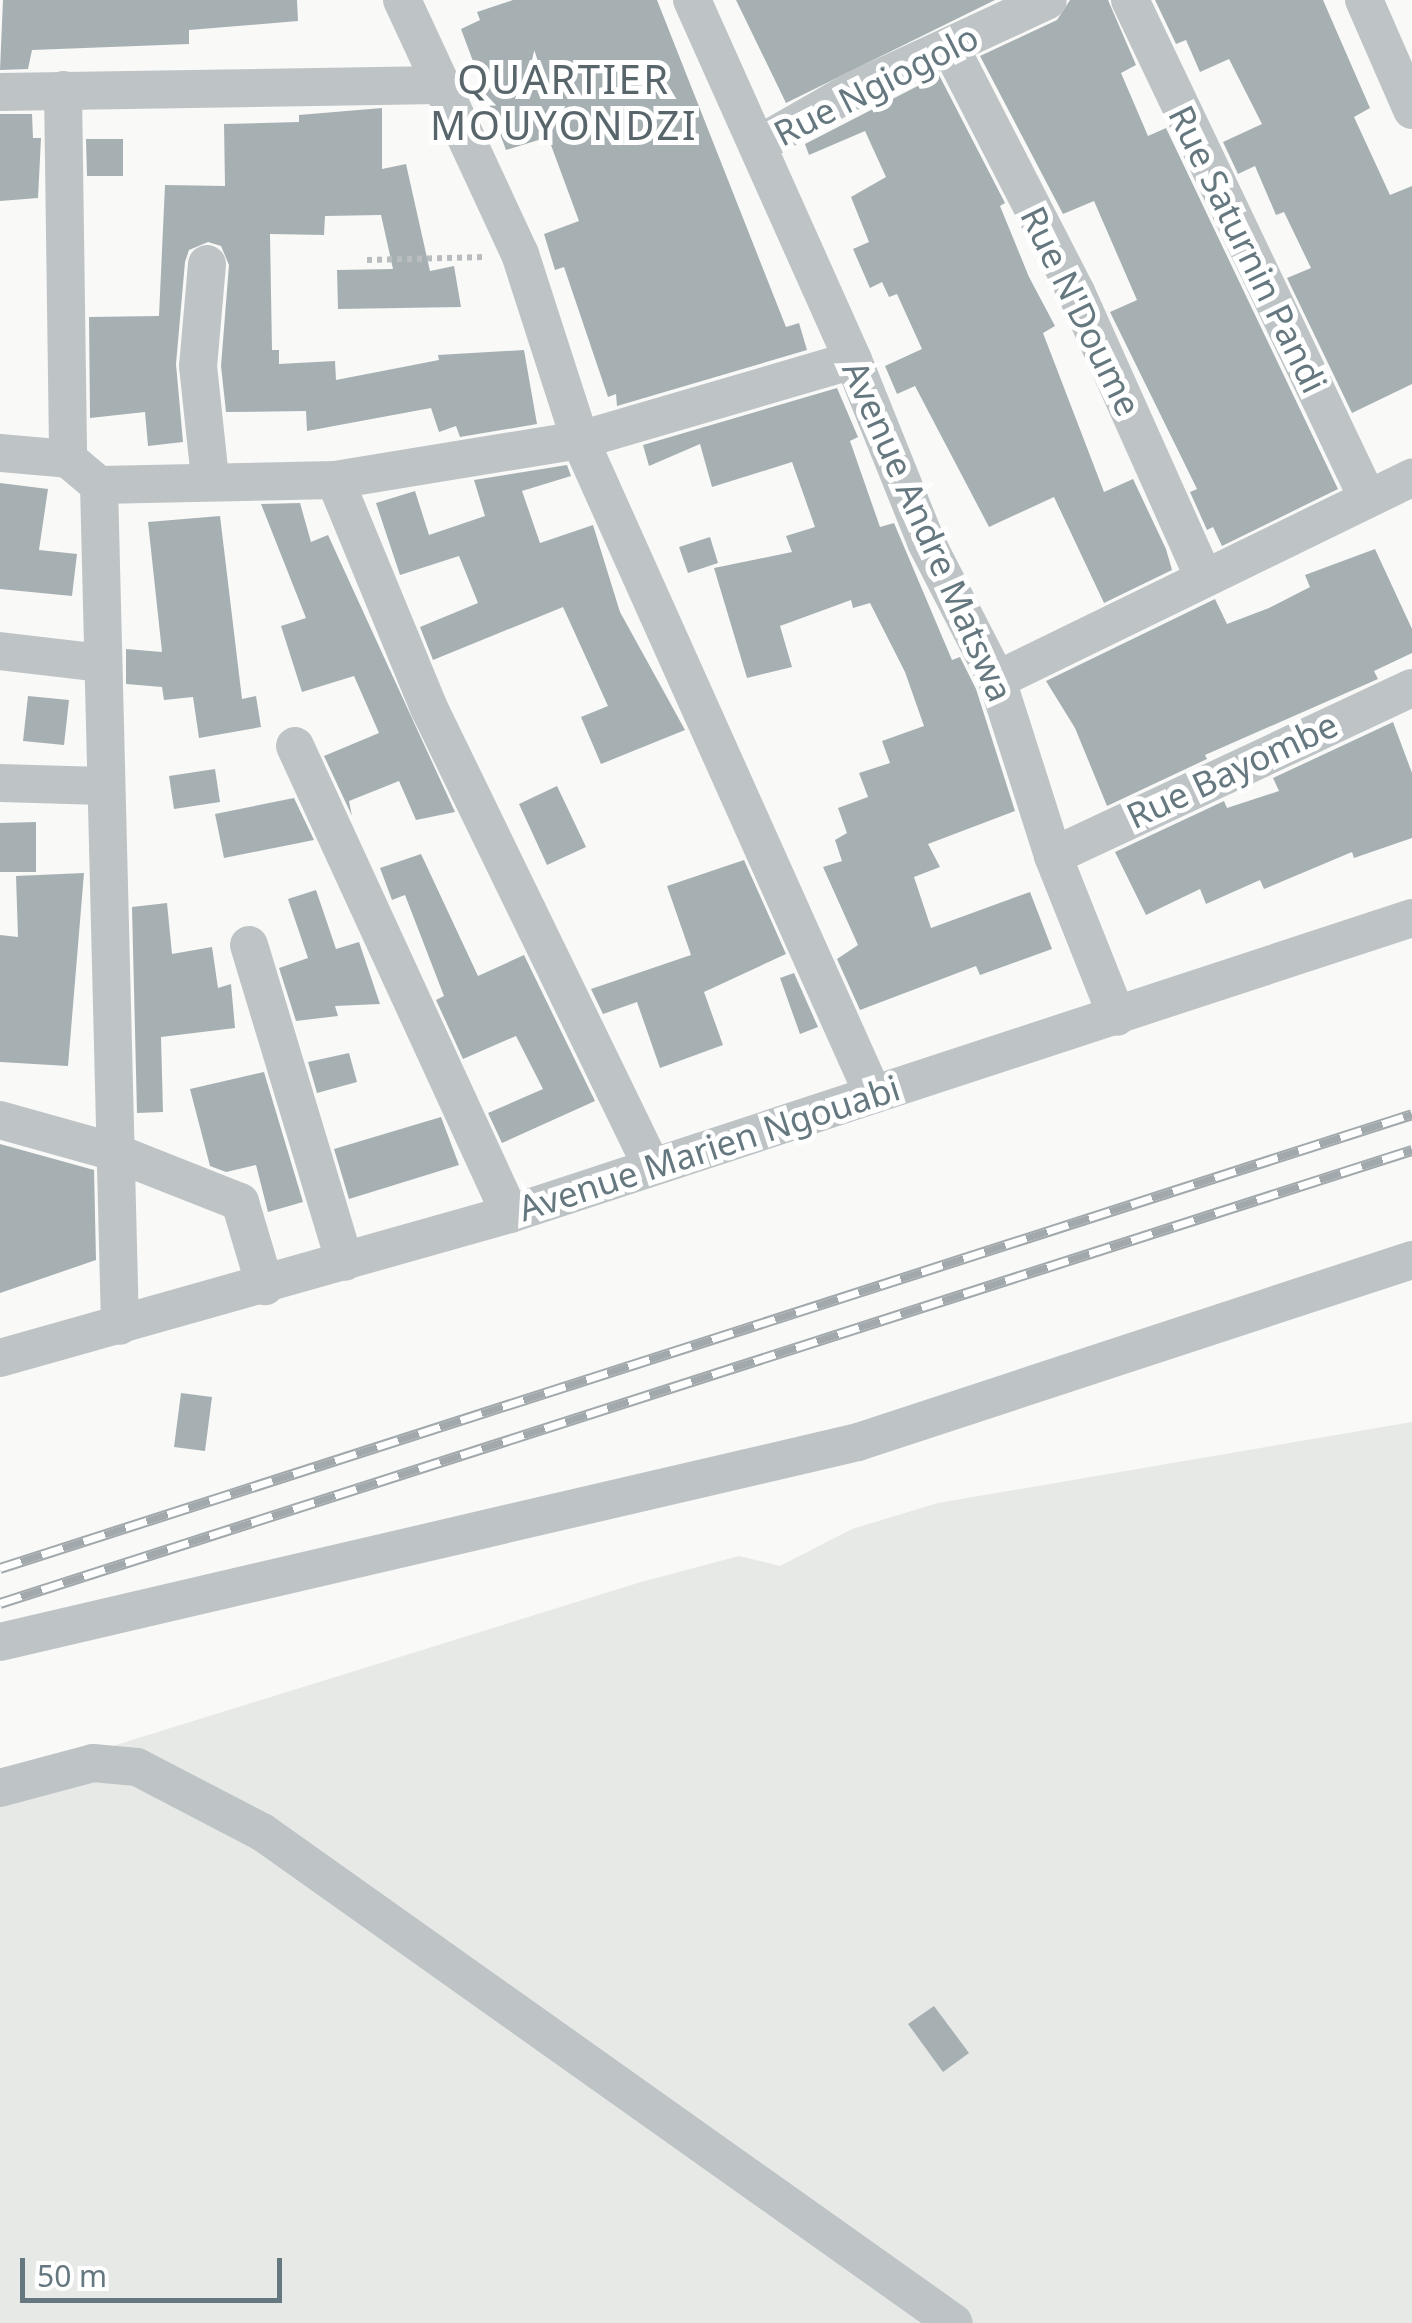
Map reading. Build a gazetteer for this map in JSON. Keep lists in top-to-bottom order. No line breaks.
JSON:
{"streets":{"street":["Rue Ngiogolo","Rue Saturnin Pandi","Rue N'Doume","Avenue Andre Matswa","Rue Bayombe","Avenue Marien Ngouabi"]},"crossings":[["Rue Ngiogolo","Rue N'Doume"],["Rue Ngiogolo","Avenue Andre Matswa"],["Avenue Andre Matswa","Rue Bayombe"],["Avenue Andre Matswa","Avenue Marien Ngouabi"]],"districts":["QUARTIER MOUYONDZI"],"scale_bar":"50 m"}
